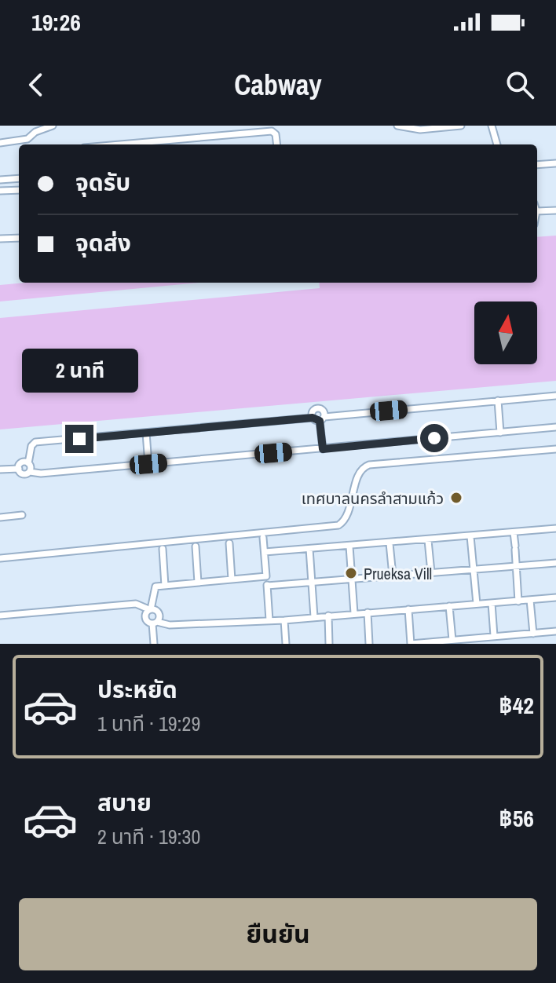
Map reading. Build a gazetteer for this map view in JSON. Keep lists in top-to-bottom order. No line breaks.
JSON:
{"places":["เทศบาลนครลำสามแก้ว","Prueksa Vill"],"north":"top","page":{"status":"19:26","header":"Cabway","banner":["จุดรับ","จุดส่ง"],"bubble":"2 นาที","list":[{"name":"ประหยัด","note":"1 นาที · 19:29","value":"฿42"},{"name":"สบาย","note":"2 นาที · 19:30","value":"฿56"}],"buttons":"ยืนยัน"}}
